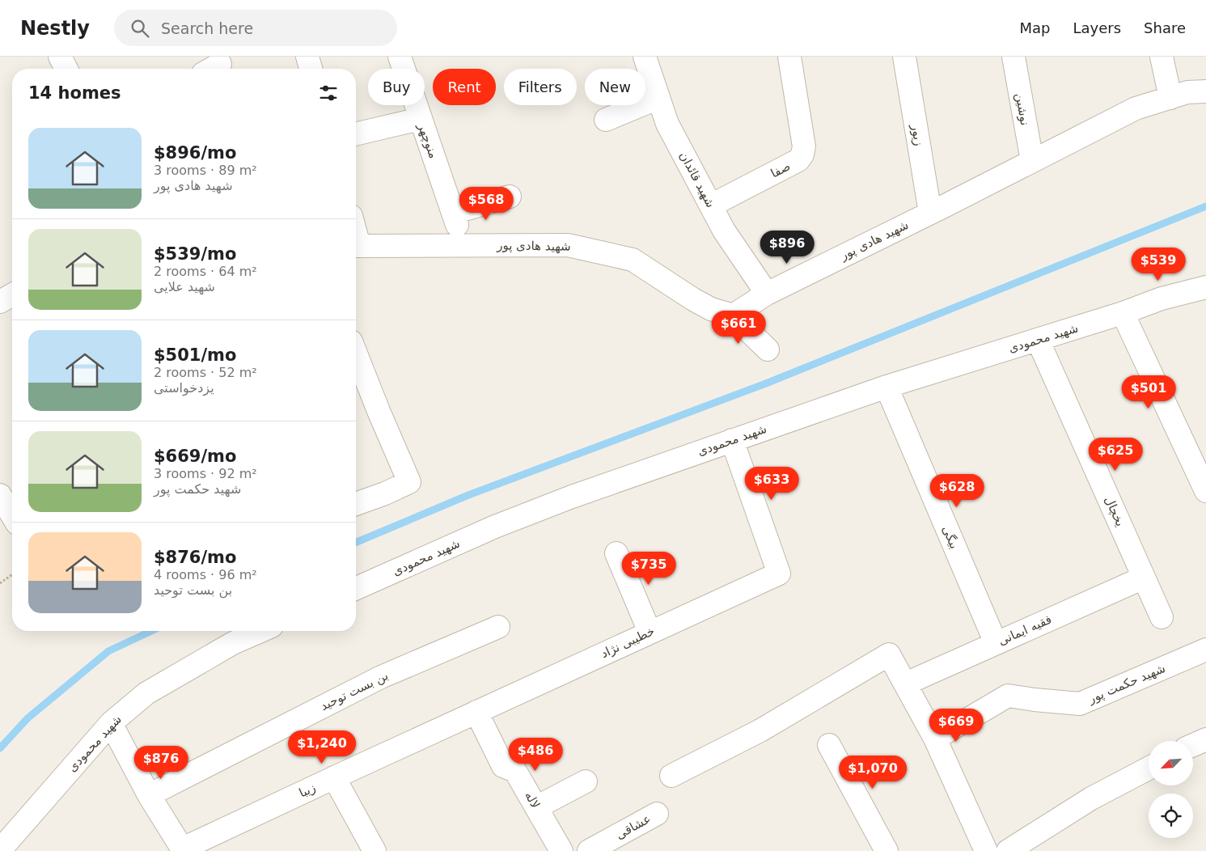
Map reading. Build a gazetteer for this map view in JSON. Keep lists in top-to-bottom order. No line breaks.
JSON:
{"streets":{"street":["نوشین","زیور","منوچهر","صفا","شهید قائدان","شهید هادی پور","شهید محمودی","یخچال","بیگی","فقیه ایمانی","خطیبی نژاد","شهید حکمت پور","بن بست توحید","زیبا","لاله","عشاقی"]},"crossings":[["نوشین","شهید هادی پور"],["زیور","شهید هادی پور"],["صفا","شهید قائدان"],["شهید قائدان","شهید هادی پور"],["شهید محمودی","یخچال"],["شهید محمودی","بیگی"],["شهید محمودی","خطیبی نژاد"],["یخچال","فقیه ایمانی"],["بیگی","فقیه ایمانی"],["خطیبی نژاد","زیبا"],["خطیبی نژاد","لاله"],["زیبا","لاله"]],"north":"bottom left","page":{"header":"Nestly","search":"Search here","nav":["Map","Layers","Share"],"chip":["Buy","Rent","Filters","New"],"heading":"14 homes","list":[{"name":"$896/mo","note":"3 rooms · 89 m² · شهید هادی پور"},{"name":"$539/mo","note":"2 rooms · 64 m² · شهید علایی"},{"name":"$501/mo","note":"2 rooms · 52 m² · یزدخواستی"},{"name":"$669/mo","note":"3 rooms · 92 m² · شهید حکمت پور"},{"name":"$876/mo","note":"4 rooms · 96 m² · بن بست توحید"}],"price":["$568","$896","$539","$661","$501","$625","$633","$628","$735","$669","$1,240","$486","$876","$1,070"]}}
